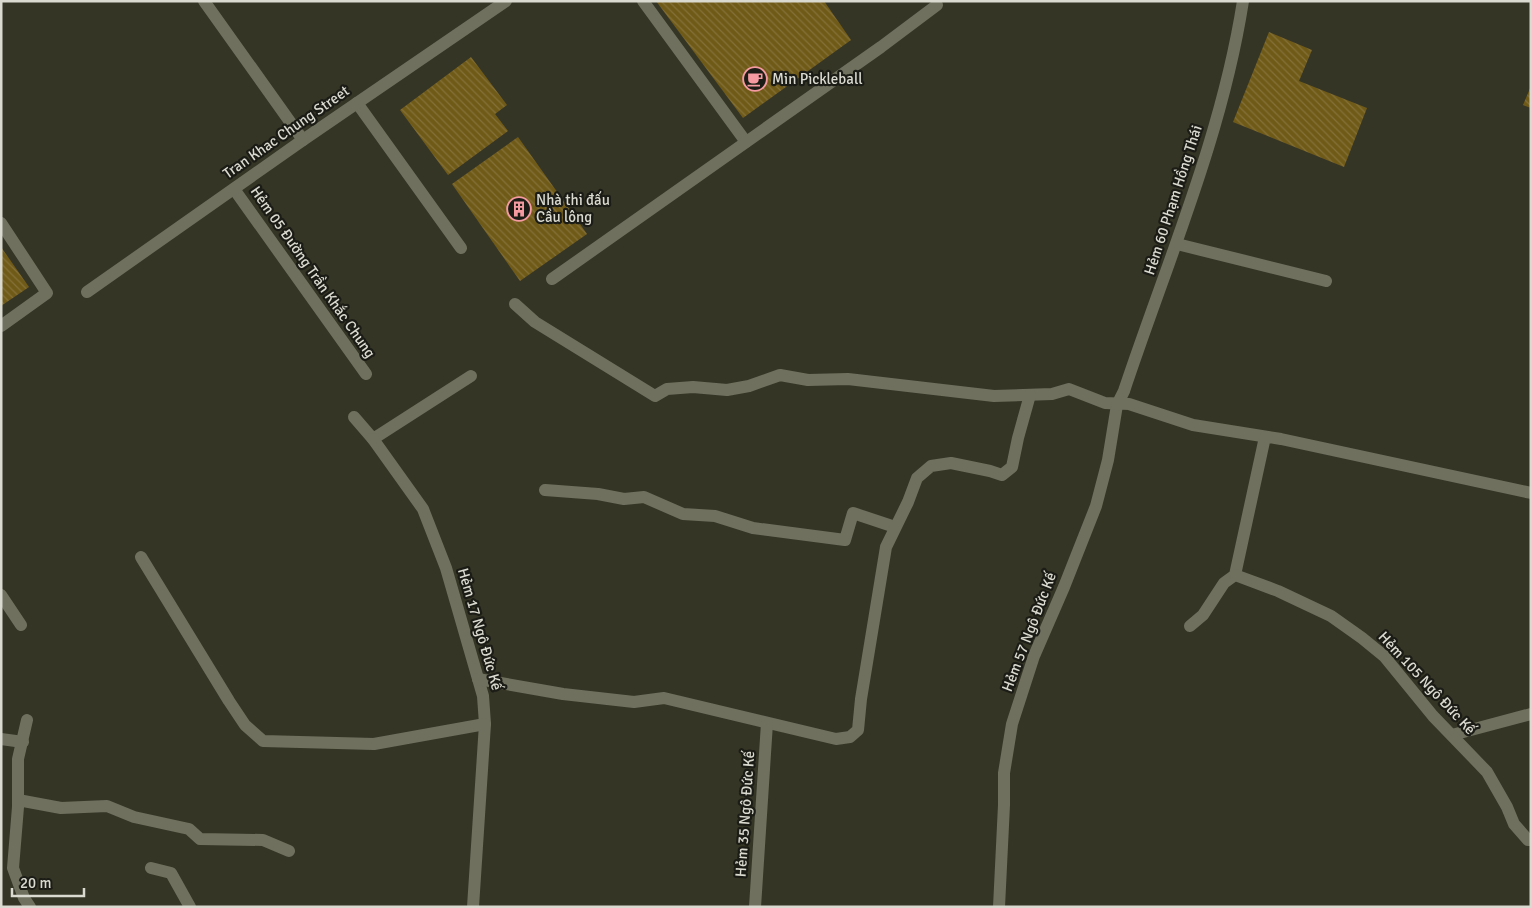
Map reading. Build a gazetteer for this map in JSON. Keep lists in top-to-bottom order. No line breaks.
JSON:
{"streets":{"street":["Tran Khac Chung Street","Hẻm 60 Phạm Hồng Thái","Hẻm 05 Đường Trần Khắc Chung","Hẻm 17 Ngô Đức Kế","Hẻm 57 Ngô Đức Kế","Hẻm 105 Ngô Đức Kế","Hẻm 35 Ngô Đức Kế"]},"crossings":[["Tran Khac Chung Street","Hẻm 05 Đường Trần Khắc Chung"],["Hẻm 60 Phạm Hồng Thái","Hẻm 57 Ngô Đức Kế"]],"places":{"cafe":["Min Pickleball"],"building":["Nhà thi đấu Cầu lông"]},"scale_bar":"20 m"}
